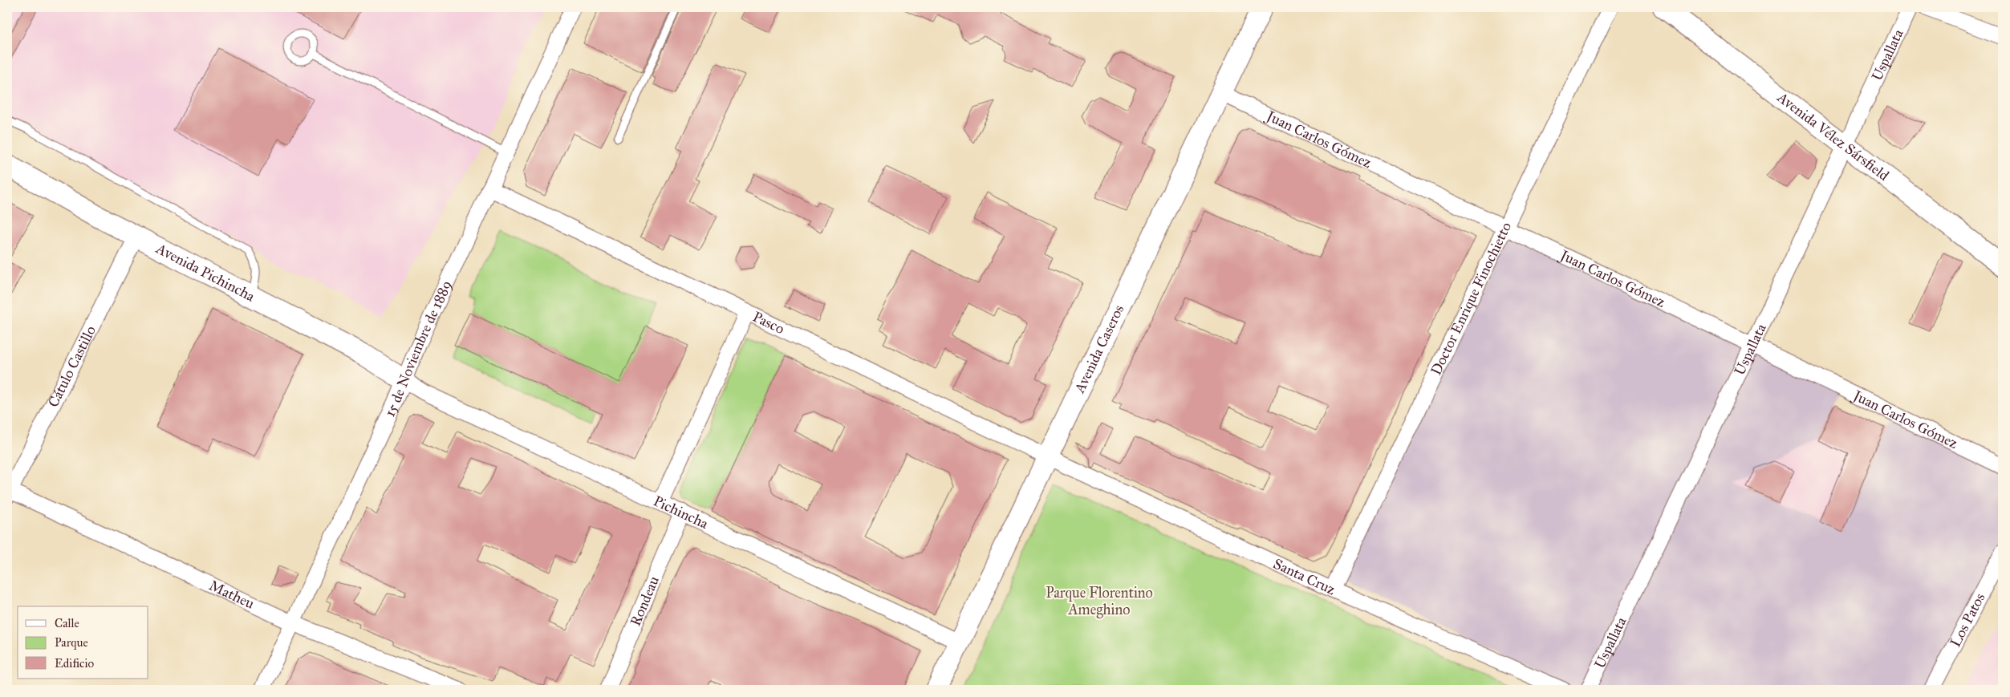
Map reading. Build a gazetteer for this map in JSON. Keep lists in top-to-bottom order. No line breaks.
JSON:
{"streets":{"main road":["Avenida Vélez Sársfield","Avenida Pichincha","Avenida Caseros"],"street":["Uspallata","Juan Carlos Gómez","Doctor Enrique Finochietto","Pasco","15 de Noviembre de 1889","Cátulo Castillo","Pichincha","Santa Cruz","Matheu","Rondeau","Los Patos"]},"crossings":[["Uspallata","Avenida Vélez Sársfield"],["Uspallata","Juan Carlos Gómez"],["Juan Carlos Gómez","Doctor Enrique Finochietto"],["Juan Carlos Gómez","Avenida Caseros"],["Avenida Pichincha","15 de Noviembre de 1889"],["Avenida Pichincha","Cátulo Castillo"],["Avenida Pichincha","Pichincha"],["Doctor Enrique Finochietto","Santa Cruz"],["Pasco","15 de Noviembre de 1889"],["Pasco","Avenida Caseros"],["Pasco","Santa Cruz"],["15 de Noviembre de 1889","Pichincha"],["15 de Noviembre de 1889","Matheu"],["Avenida Caseros","Pichincha"],["Avenida Caseros","Santa Cruz"],["Cátulo Castillo","Matheu"],["Pichincha","Rondeau"]],"parks":["Parque Florentino Ameghino"],"legend":["Calle","Parque","Edificio"]}
